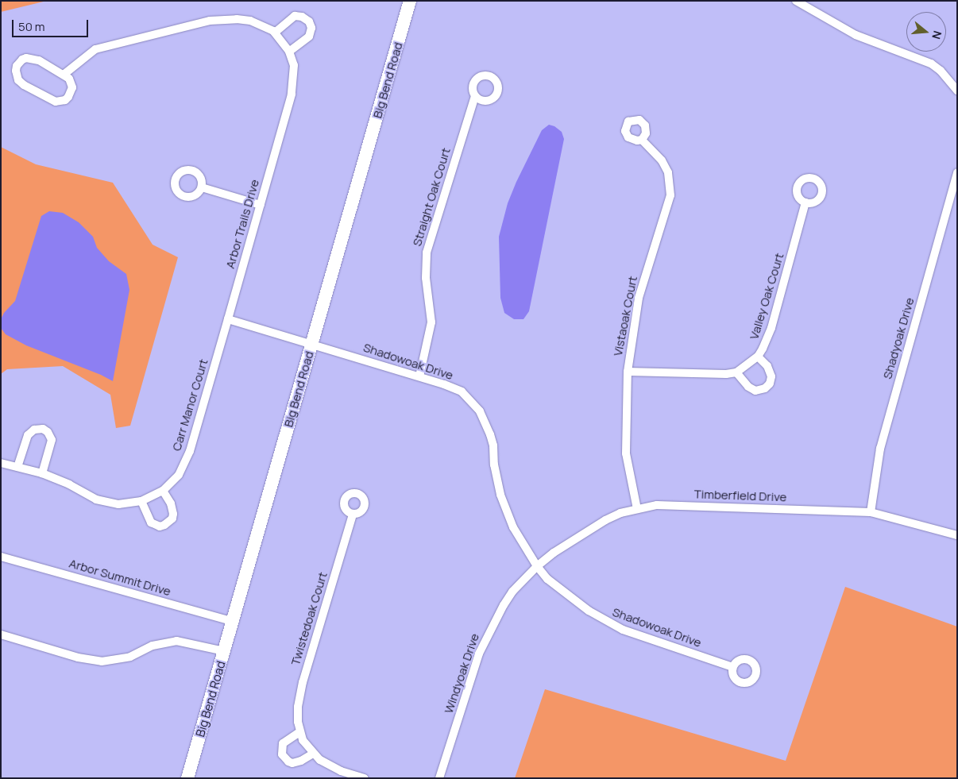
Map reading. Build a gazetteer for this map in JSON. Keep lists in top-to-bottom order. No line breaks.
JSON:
{"streets":{"main road":["Big Bend Road"],"street":["Straight Oak Court","Arbor Trails Drive","Valley Oak Court","Vistaoak Court","Shadyoak Drive","Shadowoak Drive","Carr Manor Court","Timberfield Drive","Arbor Summit Drive","Twistedoak Court","Windyoak Drive"]},"crossings":[["Big Bend Road","Shadowoak Drive"],["Big Bend Road","Arbor Summit Drive"],["Straight Oak Court","Shadowoak Drive"],["Arbor Trails Drive","Carr Manor Court"],["Vistaoak Court","Timberfield Drive"],["Shadyoak Drive","Timberfield Drive"],["Shadowoak Drive","Timberfield Drive"],["Shadowoak Drive","Windyoak Drive"],["Timberfield Drive","Windyoak Drive"]],"scale_bar":"50 m","north":"right"}
